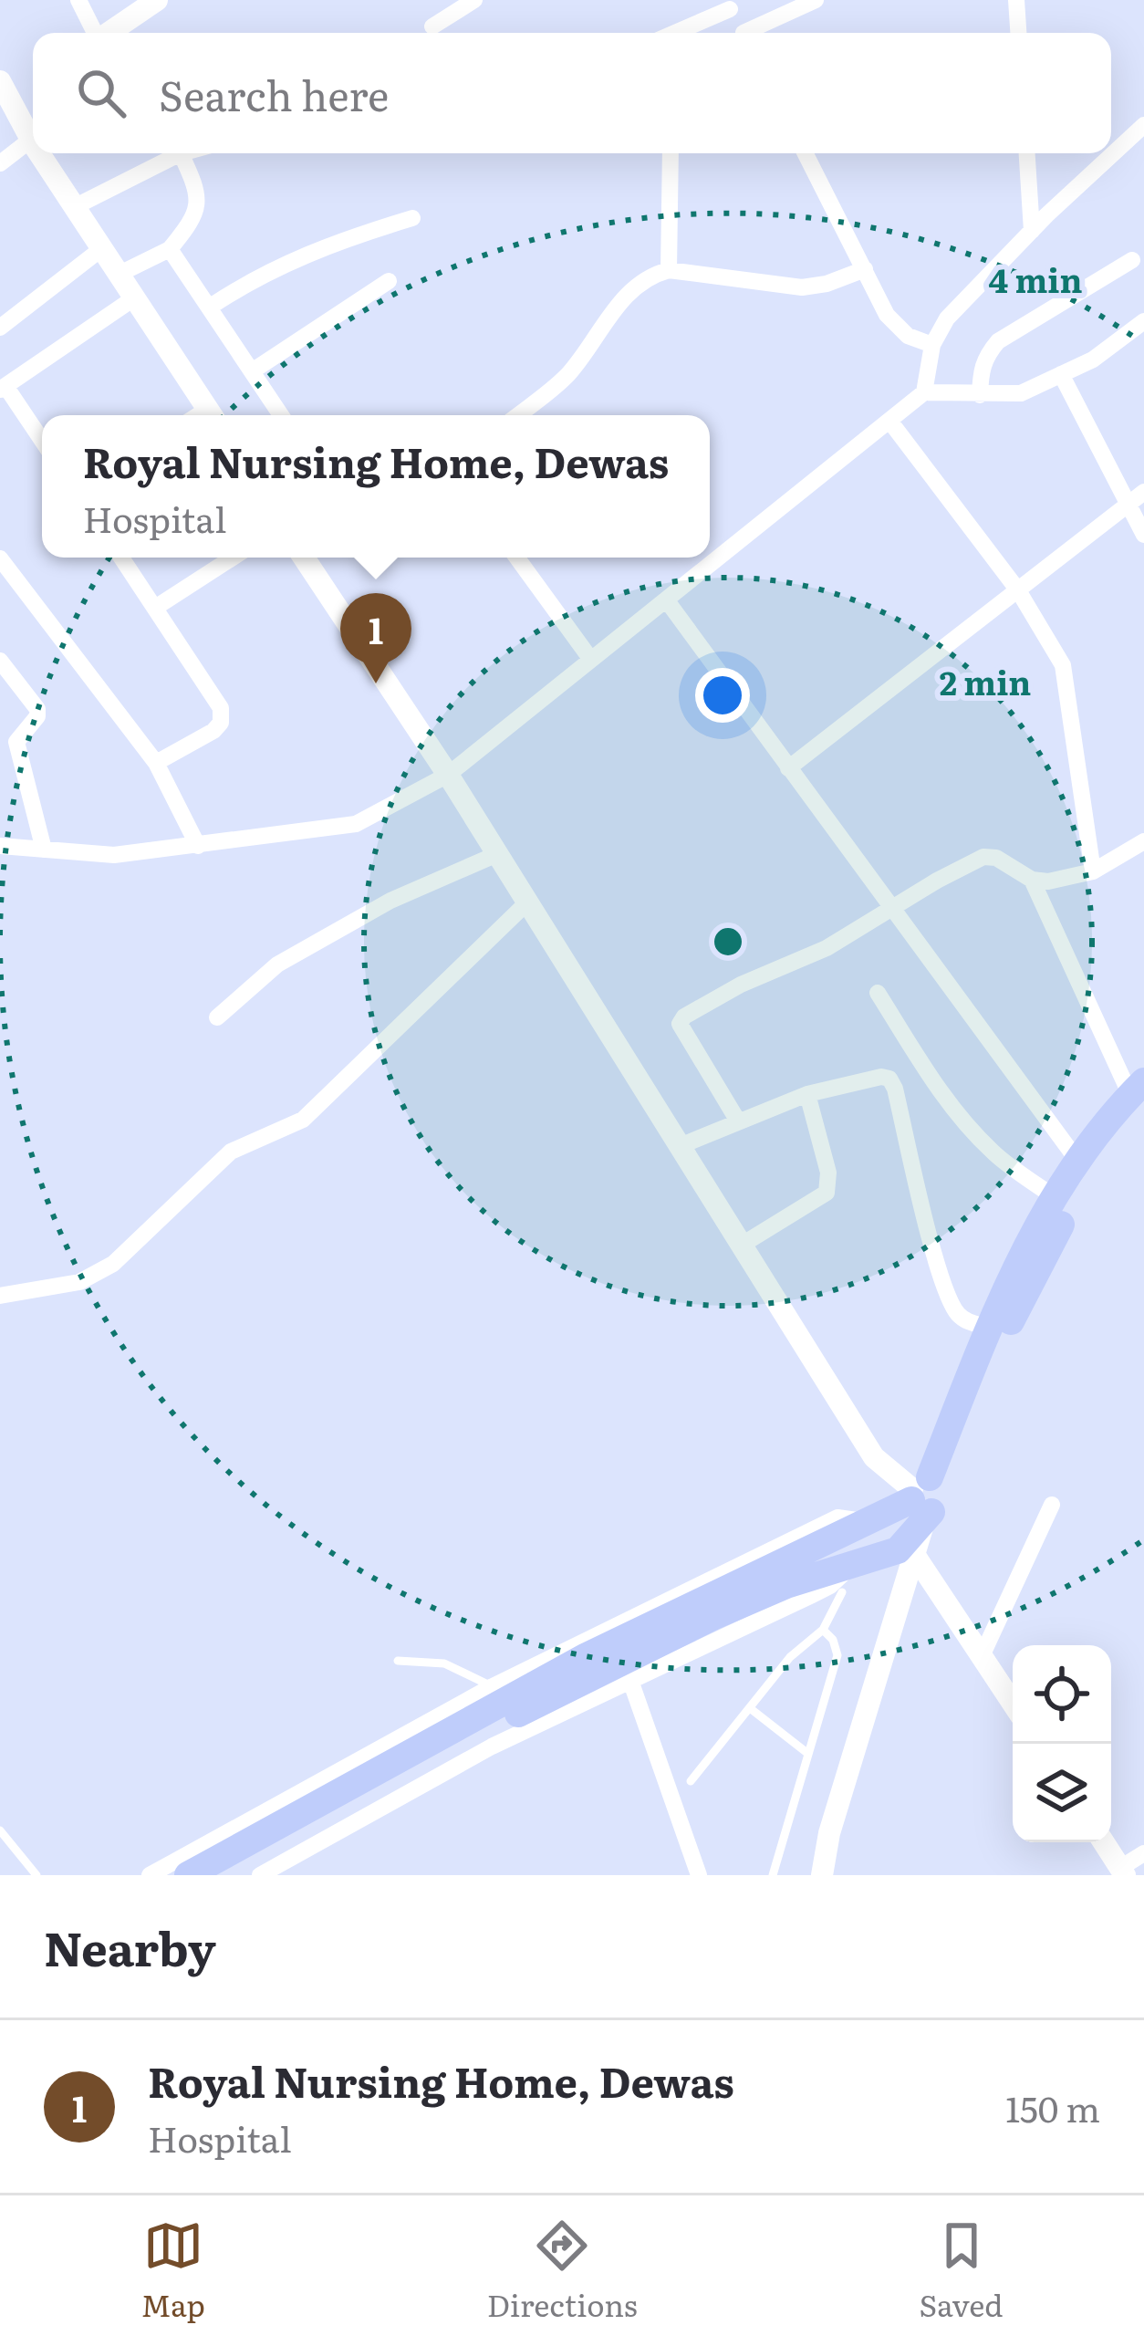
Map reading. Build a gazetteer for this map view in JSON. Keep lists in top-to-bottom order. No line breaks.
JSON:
{"page":{"search":"Search here","popup":["Royal Nursing Home, Dewas","Hospital"],"pins":"1","heading":"Nearby","list":[{"mark":"1","name":"Royal Nursing Home, Dewas","note":"Hospital","value":"150 m"}],"nav":["Map","Directions","Saved"]},"rings":["4 min","2 min"]}
